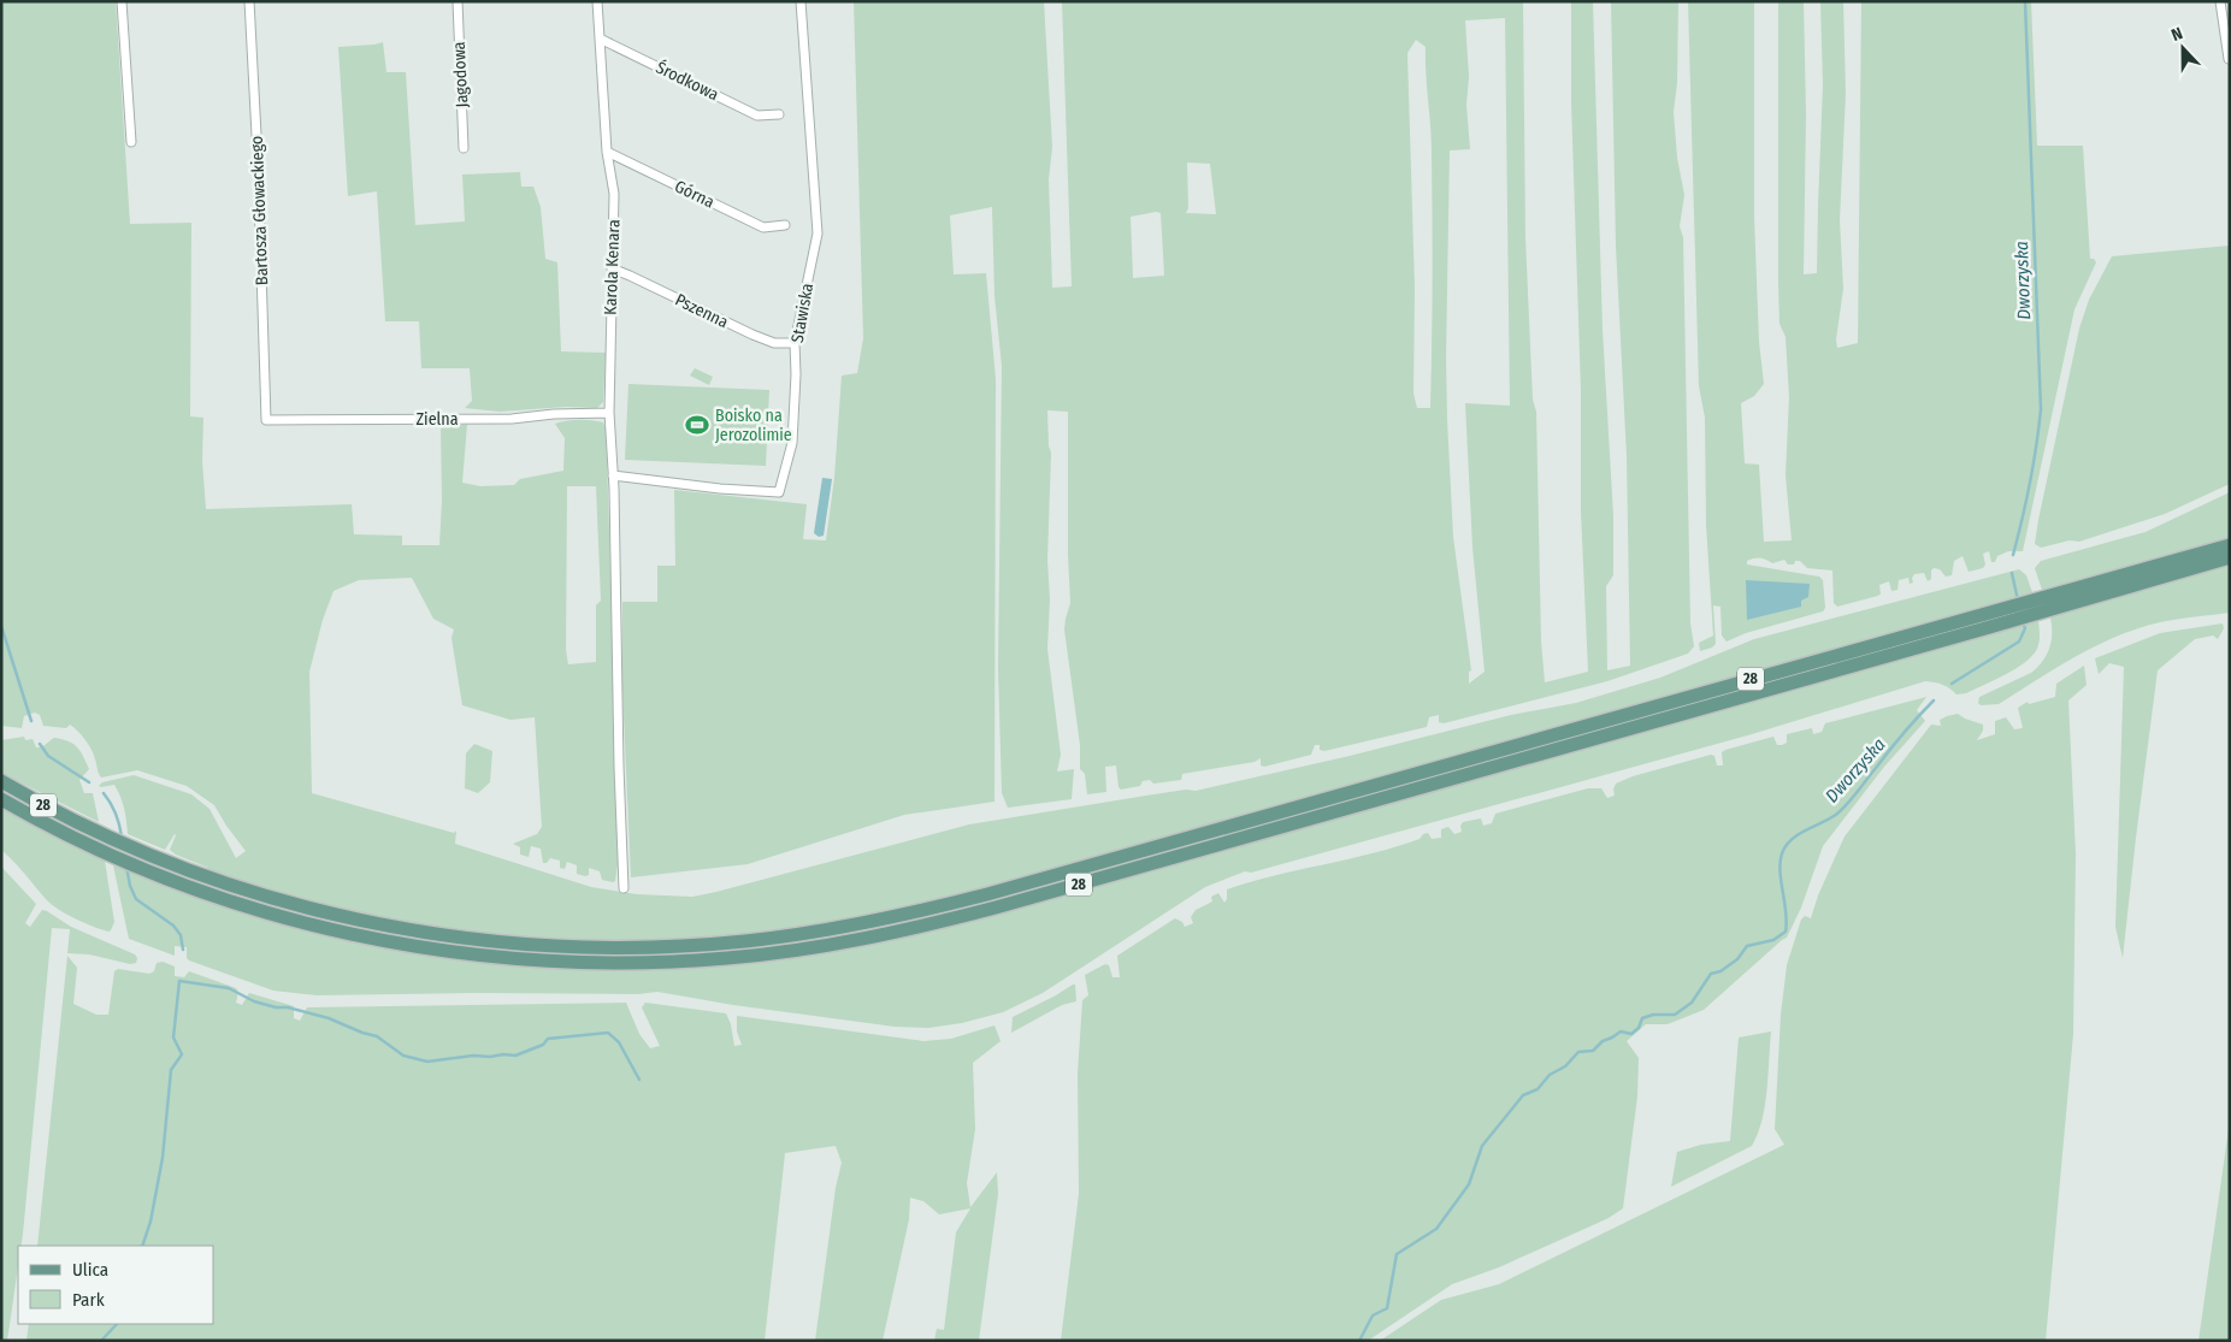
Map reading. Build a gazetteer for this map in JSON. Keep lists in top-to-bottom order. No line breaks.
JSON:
{"streets":{"main road":["28"],"street":["Jagodowa","Środkowa","Górna","Bartosza Głowackiego","Karola Kenara","Pszenna","Stawiska","Zielna"]},"crossings":[["Środkowa","Karola Kenara"],["Górna","Karola Kenara"],["Bartosza Głowackiego","Zielna"],["Karola Kenara","Pszenna"],["Karola Kenara","Stawiska"],["Karola Kenara","Zielna"],["Pszenna","Stawiska"]],"water":["Dworzyska"],"places":{"sports":["Boisko na Jerozolimie"]},"legend":["Ulica","Park"],"north":"top"}
